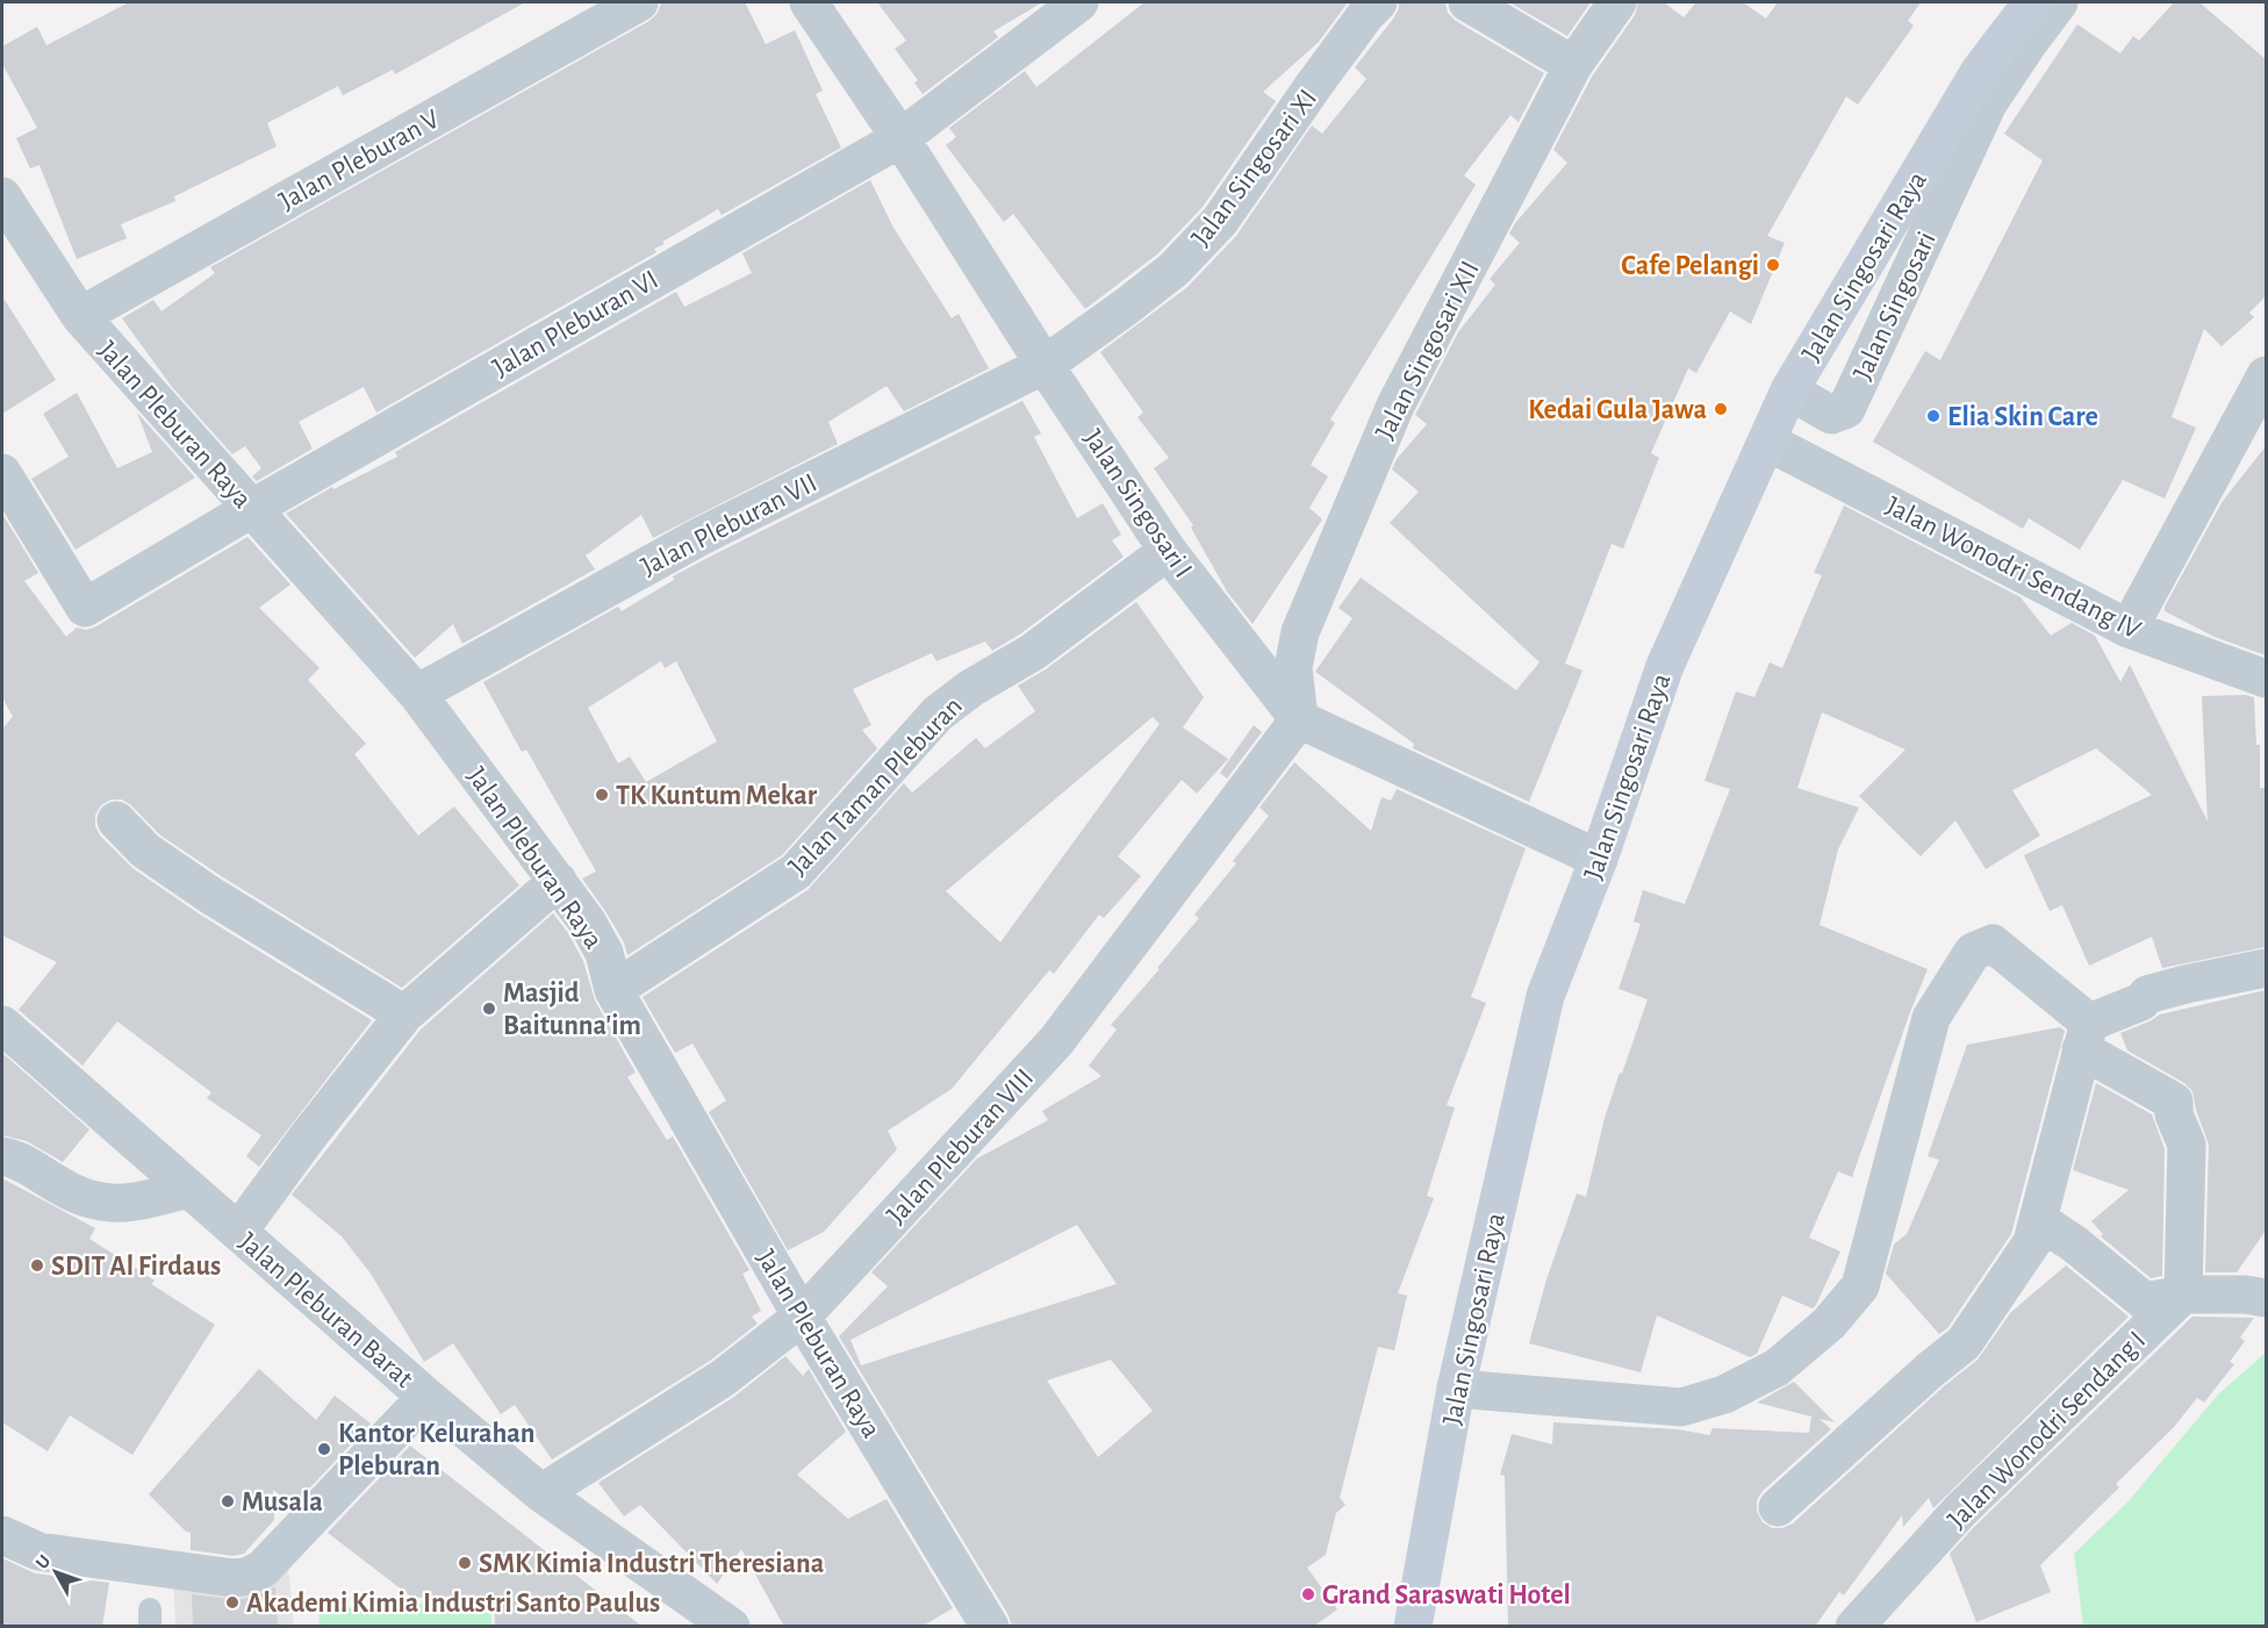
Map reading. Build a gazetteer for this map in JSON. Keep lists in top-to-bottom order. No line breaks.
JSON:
{"streets":{"main road":["Jalan Singosari Raya"],"street":["Jalan Pleburan V","Jalan Singosari XI","Jalan Singosari","Jalan Pleburan VI","Jalan Singosari XII","Jalan Pleburan Raya","Jalan Singosari I","Jalan Pleburan VII","Jalan Wonodri Sendang IV","Jalan Taman Pleburan","Jalan Pleburan VIII","Jalan Pleburan Barat","Jalan Wonodri Sendang I"]},"crossings":[["Jalan Pleburan V","Jalan Pleburan Raya"],["Jalan Singosari XI","Jalan Singosari I"],["Jalan Singosari XI","Jalan Pleburan VII"],["Jalan Singosari Raya","Jalan Singosari"],["Jalan Singosari Raya","Jalan Singosari I"],["Jalan Singosari Raya","Jalan Wonodri Sendang IV"],["Jalan Pleburan VI","Jalan Pleburan Raya"],["Jalan Pleburan VI","Jalan Singosari I"],["Jalan Singosari XII","Jalan Singosari I"],["Jalan Singosari XII","Jalan Pleburan VIII"],["Jalan Pleburan Raya","Jalan Pleburan VII"],["Jalan Pleburan Raya","Jalan Taman Pleburan"],["Jalan Pleburan Raya","Jalan Pleburan VIII"],["Jalan Singosari I","Jalan Pleburan VII"],["Jalan Singosari I","Jalan Taman Pleburan"],["Jalan Singosari I","Jalan Pleburan VIII"],["Jalan Pleburan VIII","Jalan Pleburan Barat"]],"places":["Cafe Pelangi","Kedai Gula Jawa","Elia Skin Care","TK Kuntum Mekar","Masjid Baitunna'im","SDIT Al Firdaus","Kantor Kelurahan Pleburan","Musala","SMK Kimia Industri Theresiana","Grand Saraswati Hotel","Akademi Kimia Industri Santo Paulus"],"north":"top left"}
